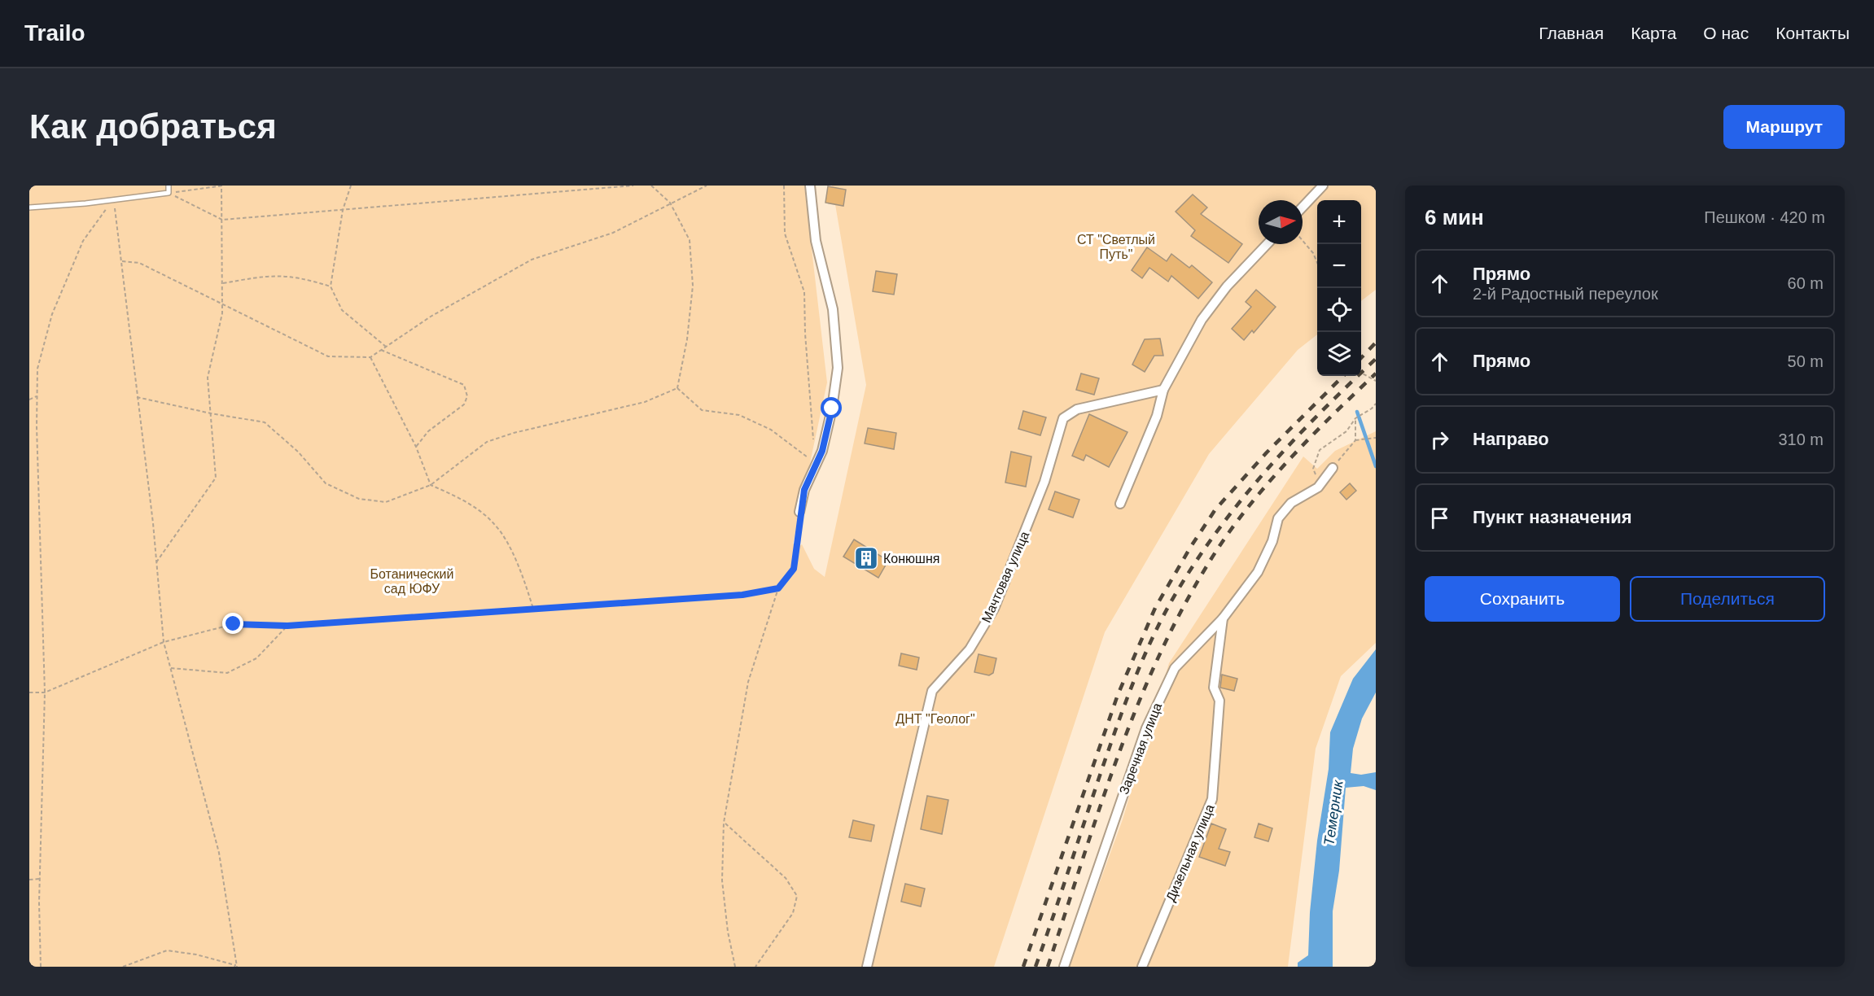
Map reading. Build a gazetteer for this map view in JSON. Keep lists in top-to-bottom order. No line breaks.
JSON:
{"streets":{"street":["Мачтовая улица","Заречная улица","Дизельная улица"]},"crossings":[["Заречная улица","Дизельная улица"]],"water":["Темерник"],"parks":["СТ \"Светлый Путь\"","Ботанический сад ЮФУ","ДНТ \"Геолог\""],"places":{"building":["Конюшня"]},"north":"right","page":{"header":"Trailo","nav":["Главная","Карта","О нас","Контакты"],"buttons":["Маршрут",["Сохранить","Поделиться"]],"title":"Как добраться","heading":["6 мин","Пешком · 420 m"],"map_buttons":["+","−"],"list":[["Прямо","2-й Радостный переулок","60 m"],["Прямо","50 m"],["Направо","310 m"],"Пункт назначения"]}}
